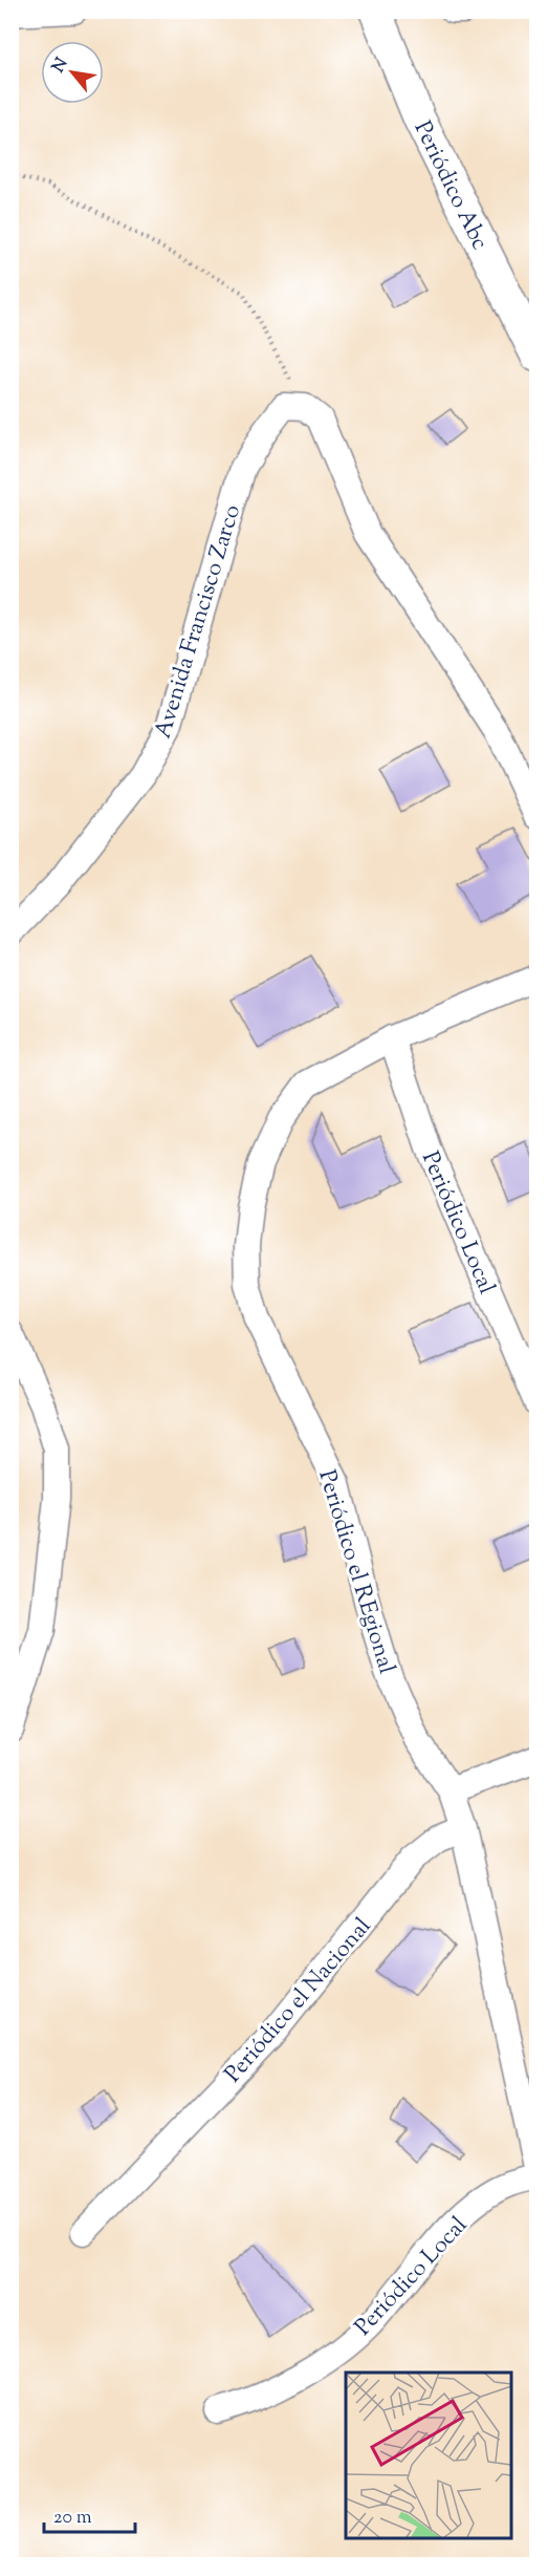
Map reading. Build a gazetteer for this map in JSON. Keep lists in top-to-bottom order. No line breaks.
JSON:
{"streets":{"street":["Periódico Abc","Avenida Francisco Zarco","Periódico Local","Periódico el REgional","Periódico el Nacional"]},"crossings":[["Periódico Local","Periódico el REgional"],["Periódico el REgional","Periódico el Nacional"]],"scale_bar":"20 m","north":"top left"}
